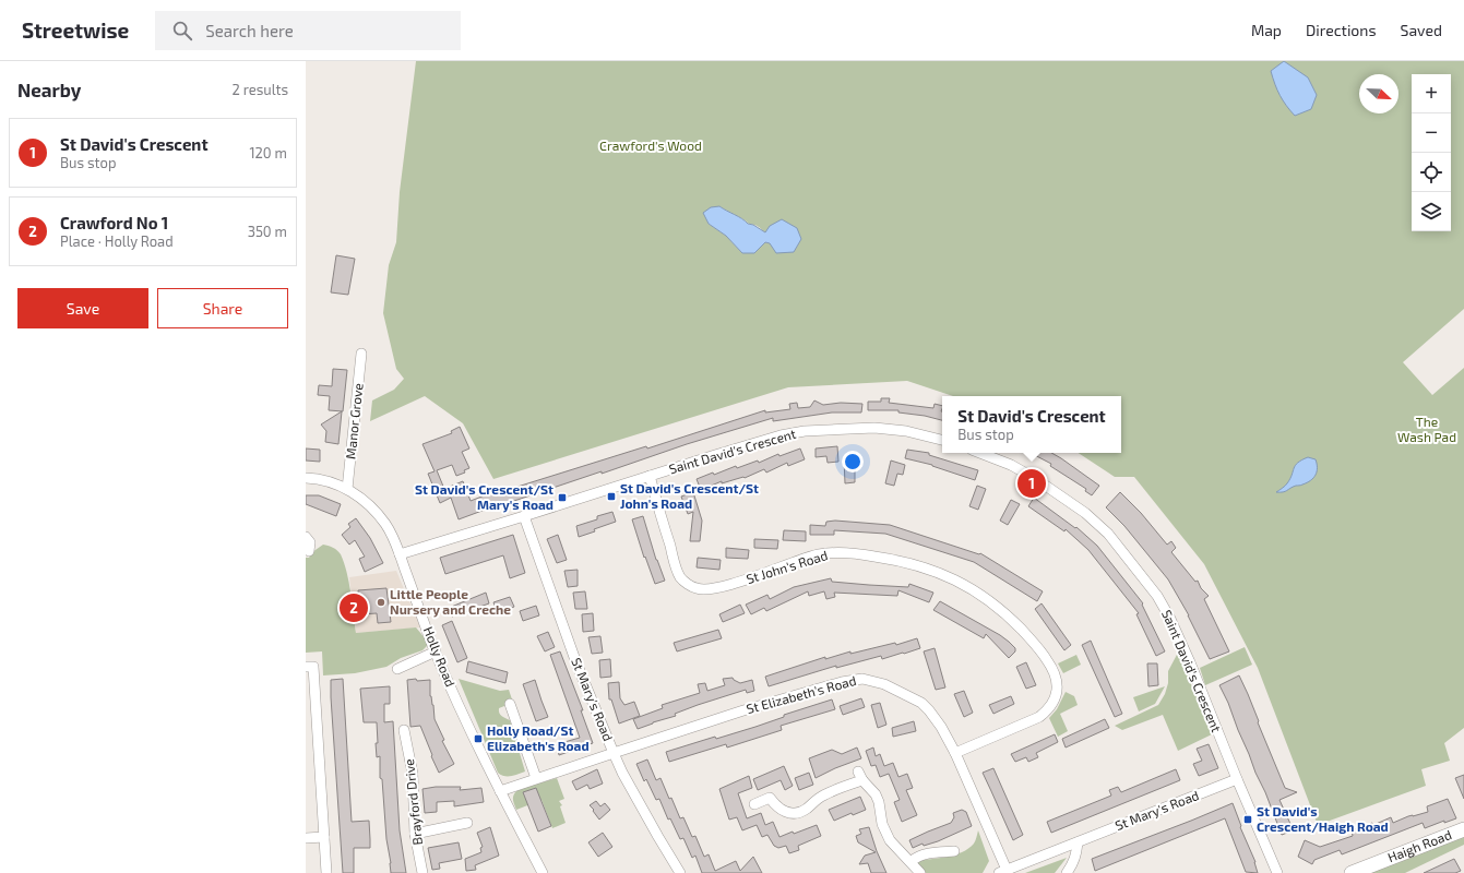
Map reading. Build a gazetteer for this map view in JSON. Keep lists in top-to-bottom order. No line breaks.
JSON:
{"streets":{"main road":["Haigh Road"],"street":["Manor Grove","Saint David's Crescent","St John's Road","Holly Road","St Elizabeth's Road","St Mary's Road","Brayford Drive"]},"crossings":[["Manor Grove","Holly Road"],["Saint David's Crescent","St John's Road"],["Saint David's Crescent","Holly Road"],["Saint David's Crescent","St Mary's Road"],["St John's Road","St Elizabeth's Road"],["Holly Road","St Elizabeth's Road"],["St Elizabeth's Road","St Mary's Road"]],"parks":["Crawford's Wood","The Wash Pad"],"places":{"transit":["St David's Crescent/St John's Road","St David's Crescent/St Mary's Road","Holly Road/St Elizabeth's Road","St David's Crescent/Haigh Road"],"other":["Little People Nursery and Creche"]},"north":"bottom right","page":{"header":"Streetwise","search":"Search here","nav":["Map","Directions","Saved"],"heading":["Nearby","2 results"],"map_buttons":["+","−"],"list":[{"mark":"1","name":"St David's Crescent","note":"Bus stop","value":"120 m"},{"mark":"2","name":"Crawford No 1","note":"Place · Holly Road","value":"350 m"}],"buttons":["Save","Share"],"popup":["St David's Crescent","Bus stop"],"pins":["1","2"]}}
